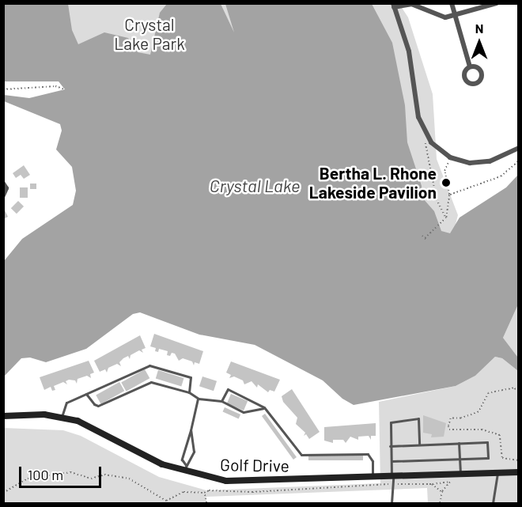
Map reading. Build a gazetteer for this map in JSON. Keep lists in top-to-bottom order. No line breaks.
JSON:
{"streets":{"street":["Golf Drive"]},"water":["Crystal Lake"],"parks":["Crystal Lake Park"],"places":["Bertha L. Rhone Lakeside Pavilion"],"scale_bar":"100 m","north":"top"}
